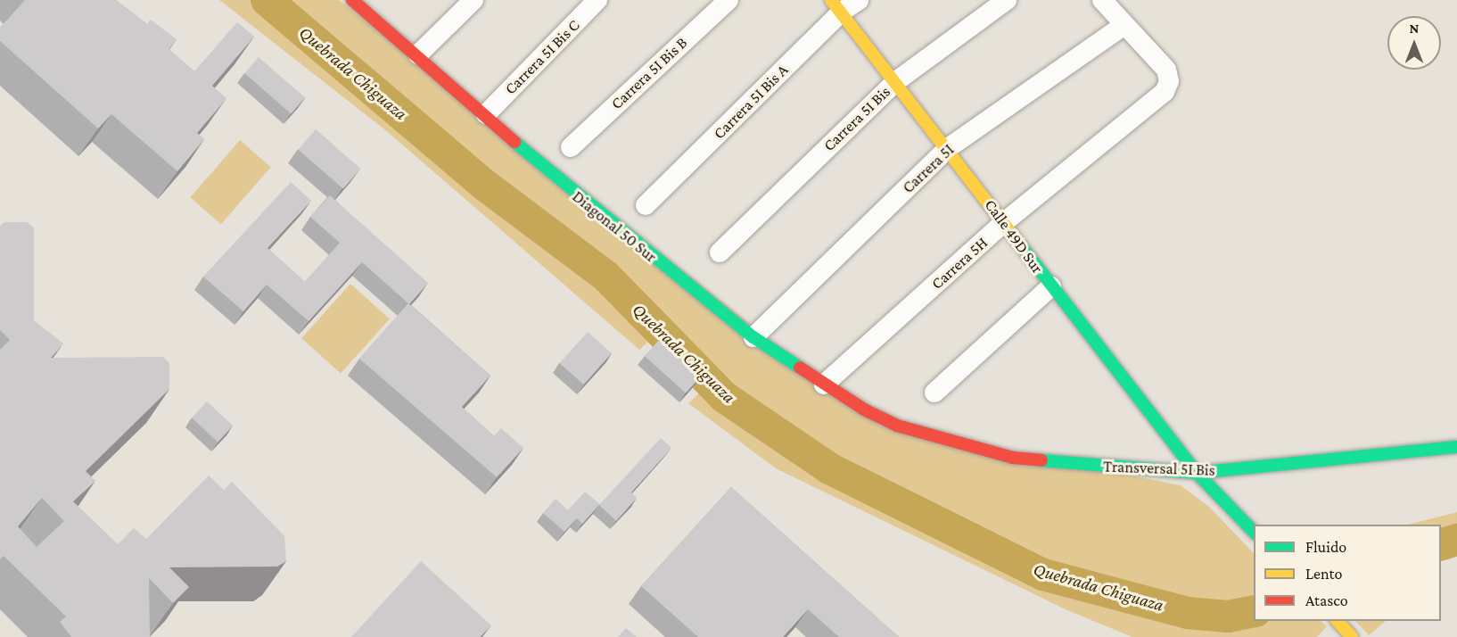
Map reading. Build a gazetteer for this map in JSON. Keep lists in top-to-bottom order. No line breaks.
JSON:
{"streets":{"street":["Carrera 5I Bis C","Carrera 5I Bis B","Carrera 5I Bis A","Carrera 5I Bis","Carrera 5I","Diagonal 50 Sur","Calle 49D Sur","Carrera 5H","Transversal 5I Bis"]},"crossings":[["Carrera 5I Bis C","Diagonal 50 Sur"],["Carrera 5I Bis A","Calle 49D Sur"],["Carrera 5I Bis","Calle 49D Sur"],["Carrera 5I","Diagonal 50 Sur"],["Carrera 5I","Calle 49D Sur"],["Carrera 5I","Carrera 5H"],["Diagonal 50 Sur","Carrera 5H"],["Diagonal 50 Sur","Transversal 5I Bis"],["Calle 49D Sur","Carrera 5H"],["Calle 49D Sur","Transversal 5I Bis"]],"water":["Quebrada Chiguaza"],"legend":["Fluido","Lento","Atasco"],"north":"top"}
